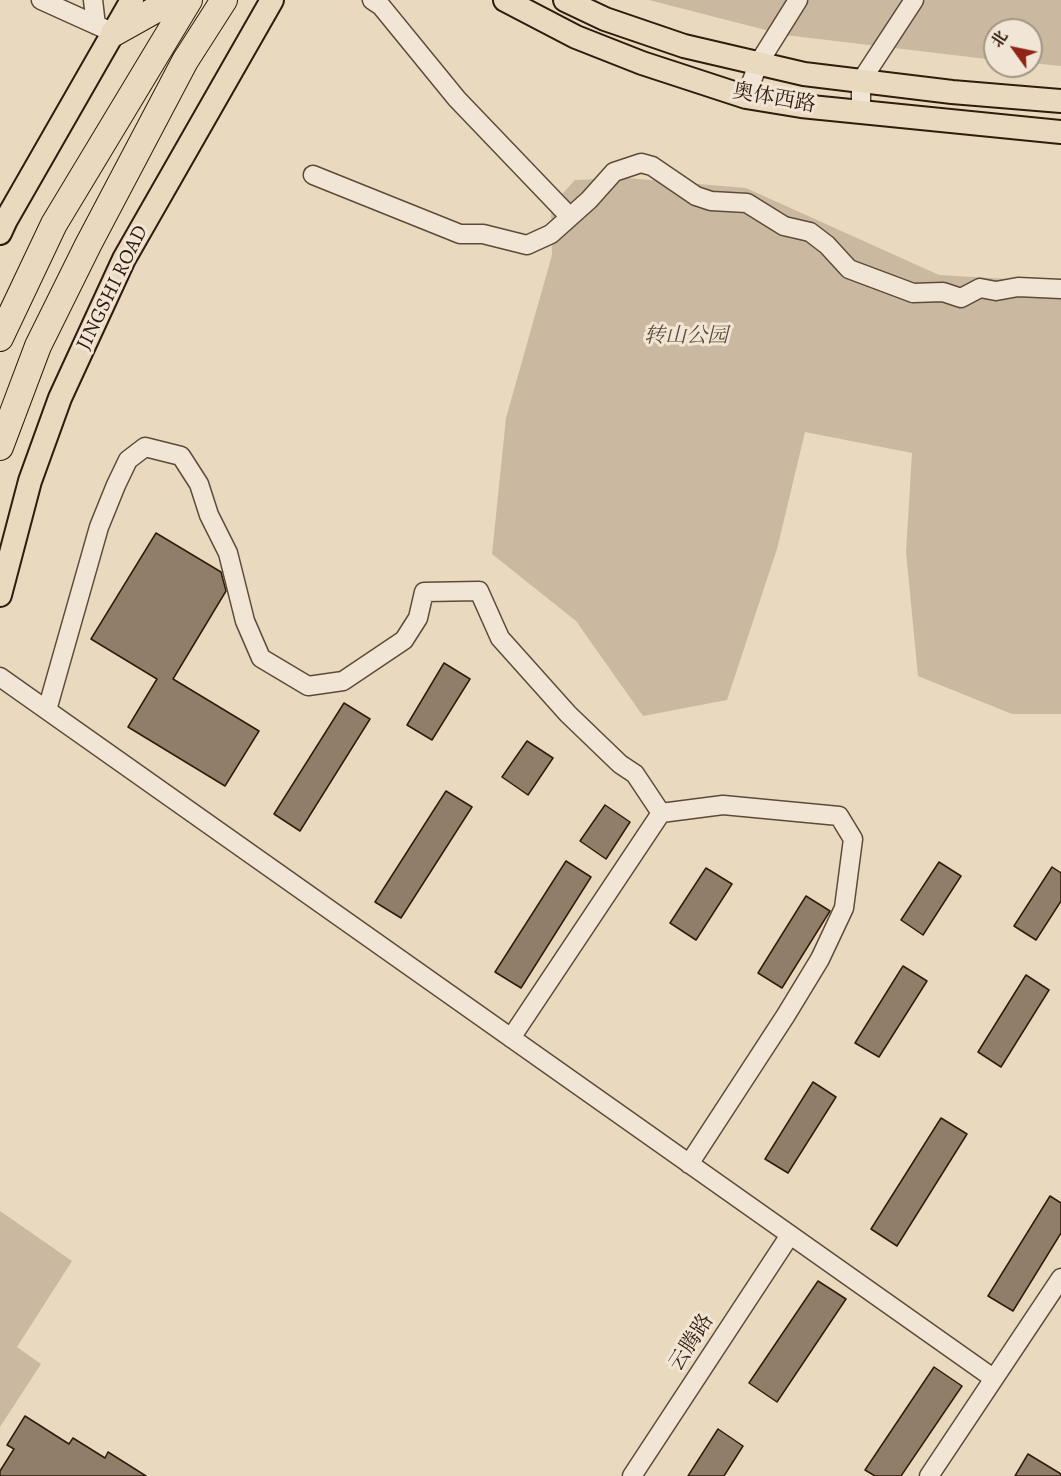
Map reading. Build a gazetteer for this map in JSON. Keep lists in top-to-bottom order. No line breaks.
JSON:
{"streets":{"highway":["JINGSHI ROAD"],"main road":["奥体西路"],"street":["云腾路"]},"parks":["转山公园"],"north":"top left"}
